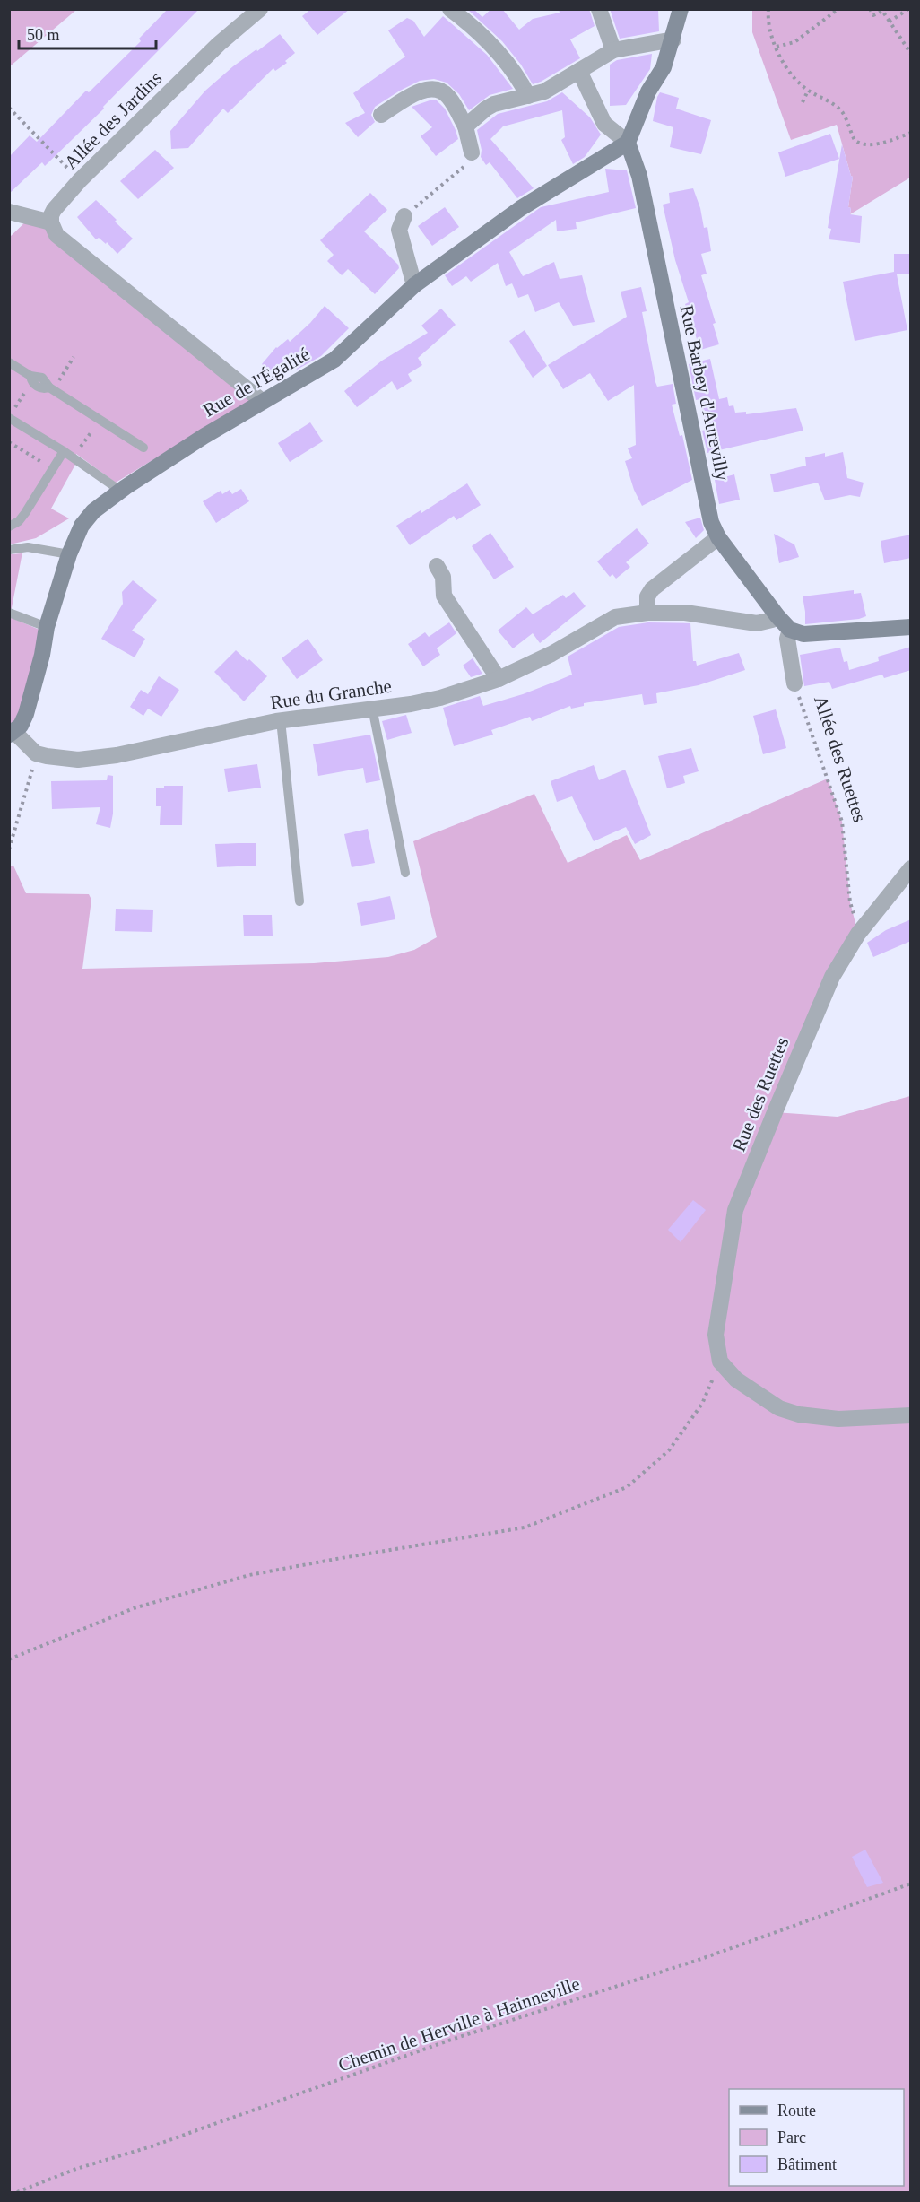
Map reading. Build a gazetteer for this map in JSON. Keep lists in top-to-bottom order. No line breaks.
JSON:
{"streets":{"street":["Allée des Jardins","Rue de l'Égalité","Rue Barbey d'Aurevilly","Rue du Granche","Allée des Ruettes","Rue des Ruettes"],"path":["Chemin de Herville à Hainneville"]},"crossings":[["Rue de l'Égalité","Rue Barbey d'Aurevilly"],["Rue Barbey d'Aurevilly","Rue du Granche"],["Rue Barbey d'Aurevilly","Allée des Ruettes"],["Allée des Ruettes","Rue des Ruettes"]],"legend":["Route","Parc","Bâtiment"],"scale_bar":"50 m"}
